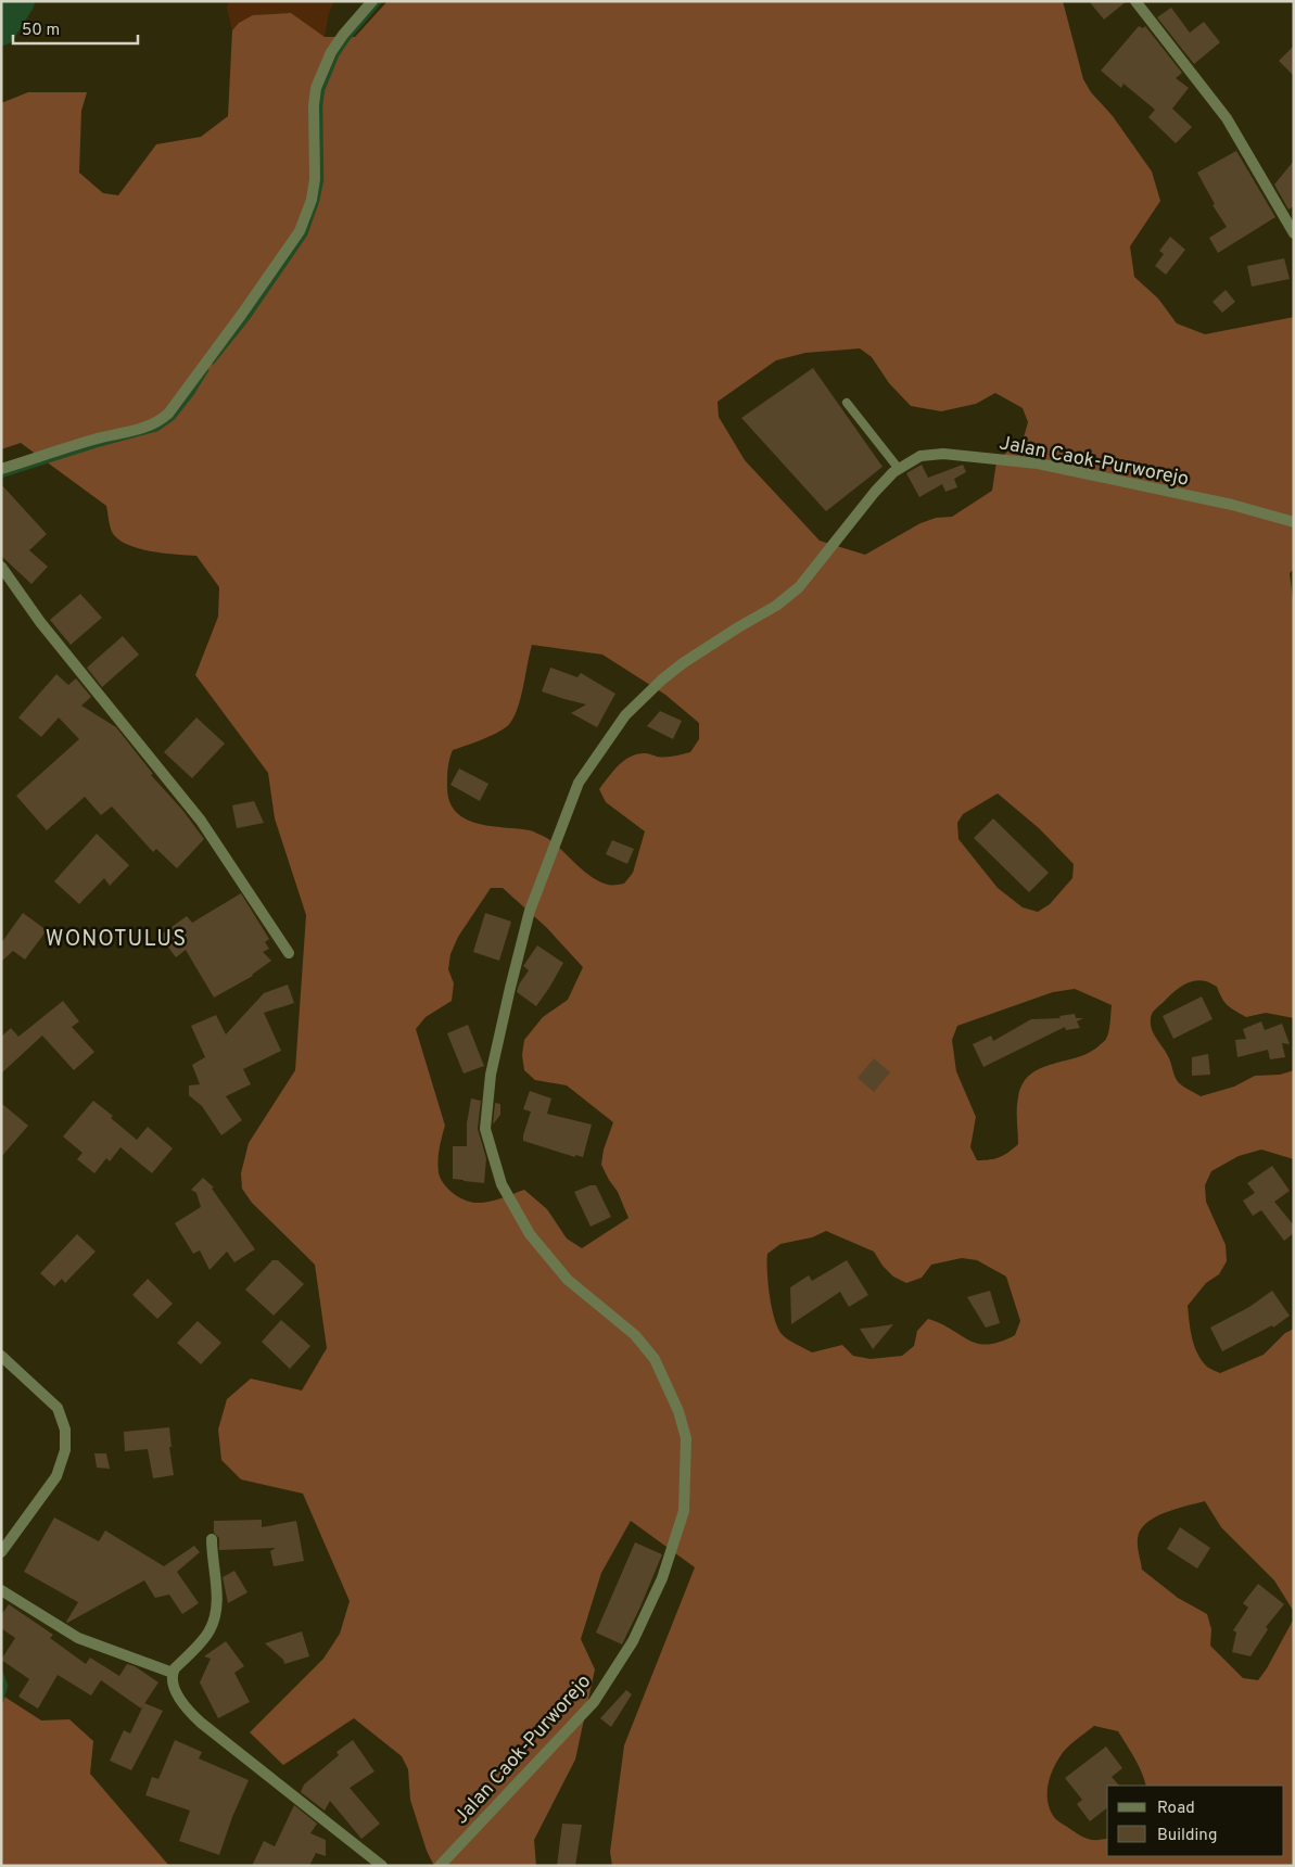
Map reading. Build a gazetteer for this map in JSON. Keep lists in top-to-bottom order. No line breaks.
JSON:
{"streets":{"street":["Jalan Caok-Purworejo"]},"districts":["WONOTULUS"],"legend":["Road","Building"],"scale_bar":"50 m"}
